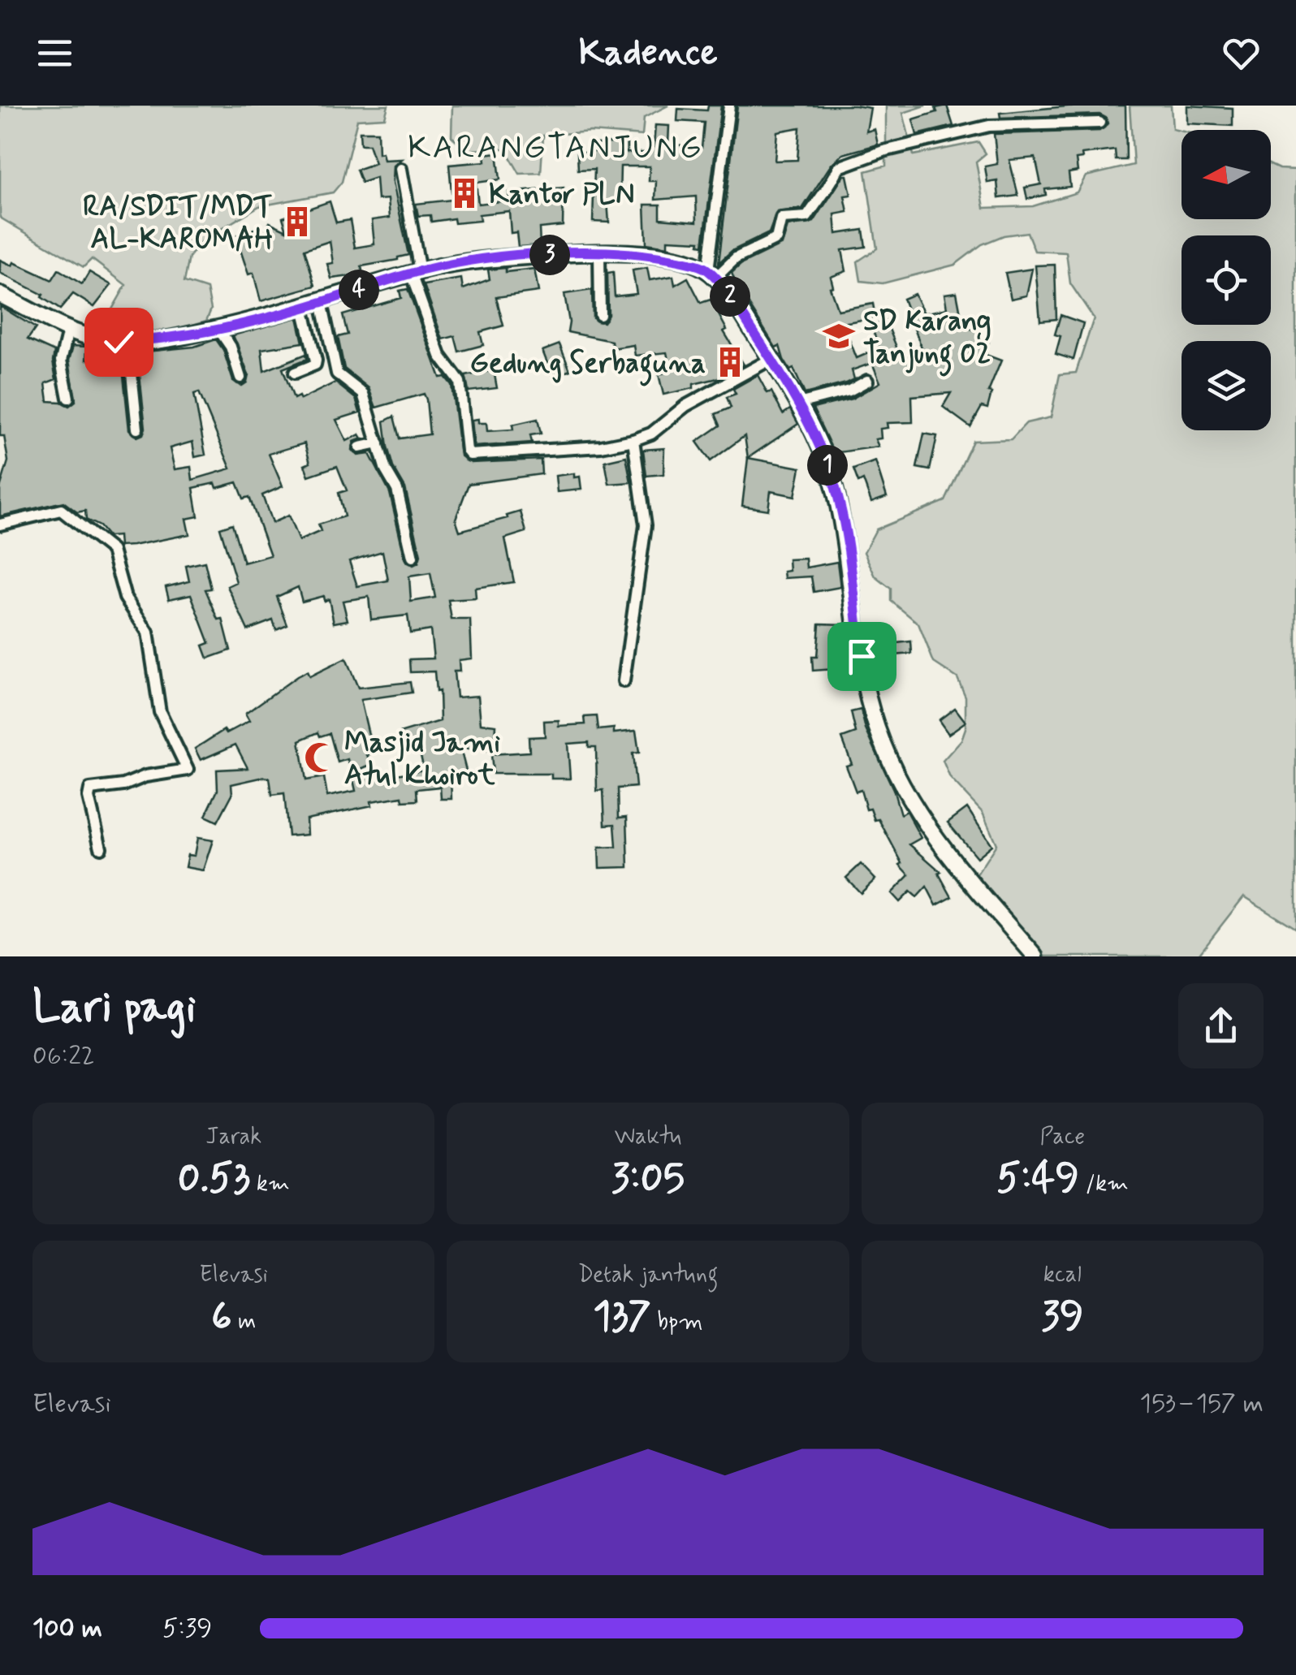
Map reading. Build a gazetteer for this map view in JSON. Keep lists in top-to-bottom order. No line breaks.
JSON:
{"districts":["KARANGTANJUNG"],"places":{"building":["Kantor PLN","RA/SDIT/MDT AL-KAROMAH","Gedung Serbaguna"],"school or university":["SD Karang Tanjung 02"],"mosque":["Masjid Jami Atul Khoirot"]},"north":"left","page":{"header":"Kadence","pins":["3","4","2","1"],"heading":["Lari pagi","06:22"],"stats":[["Jarak","0.53 km"],["Waktu","3:05"],["Pace","5:49 /km"],["Elevasi","6 m"],["Detak jantung","137 bpm"],["kcal","39"]],"chart":["Elevasi","153–157 m"],"list":[{"name":"100 m","note":"5:39"}]}}
